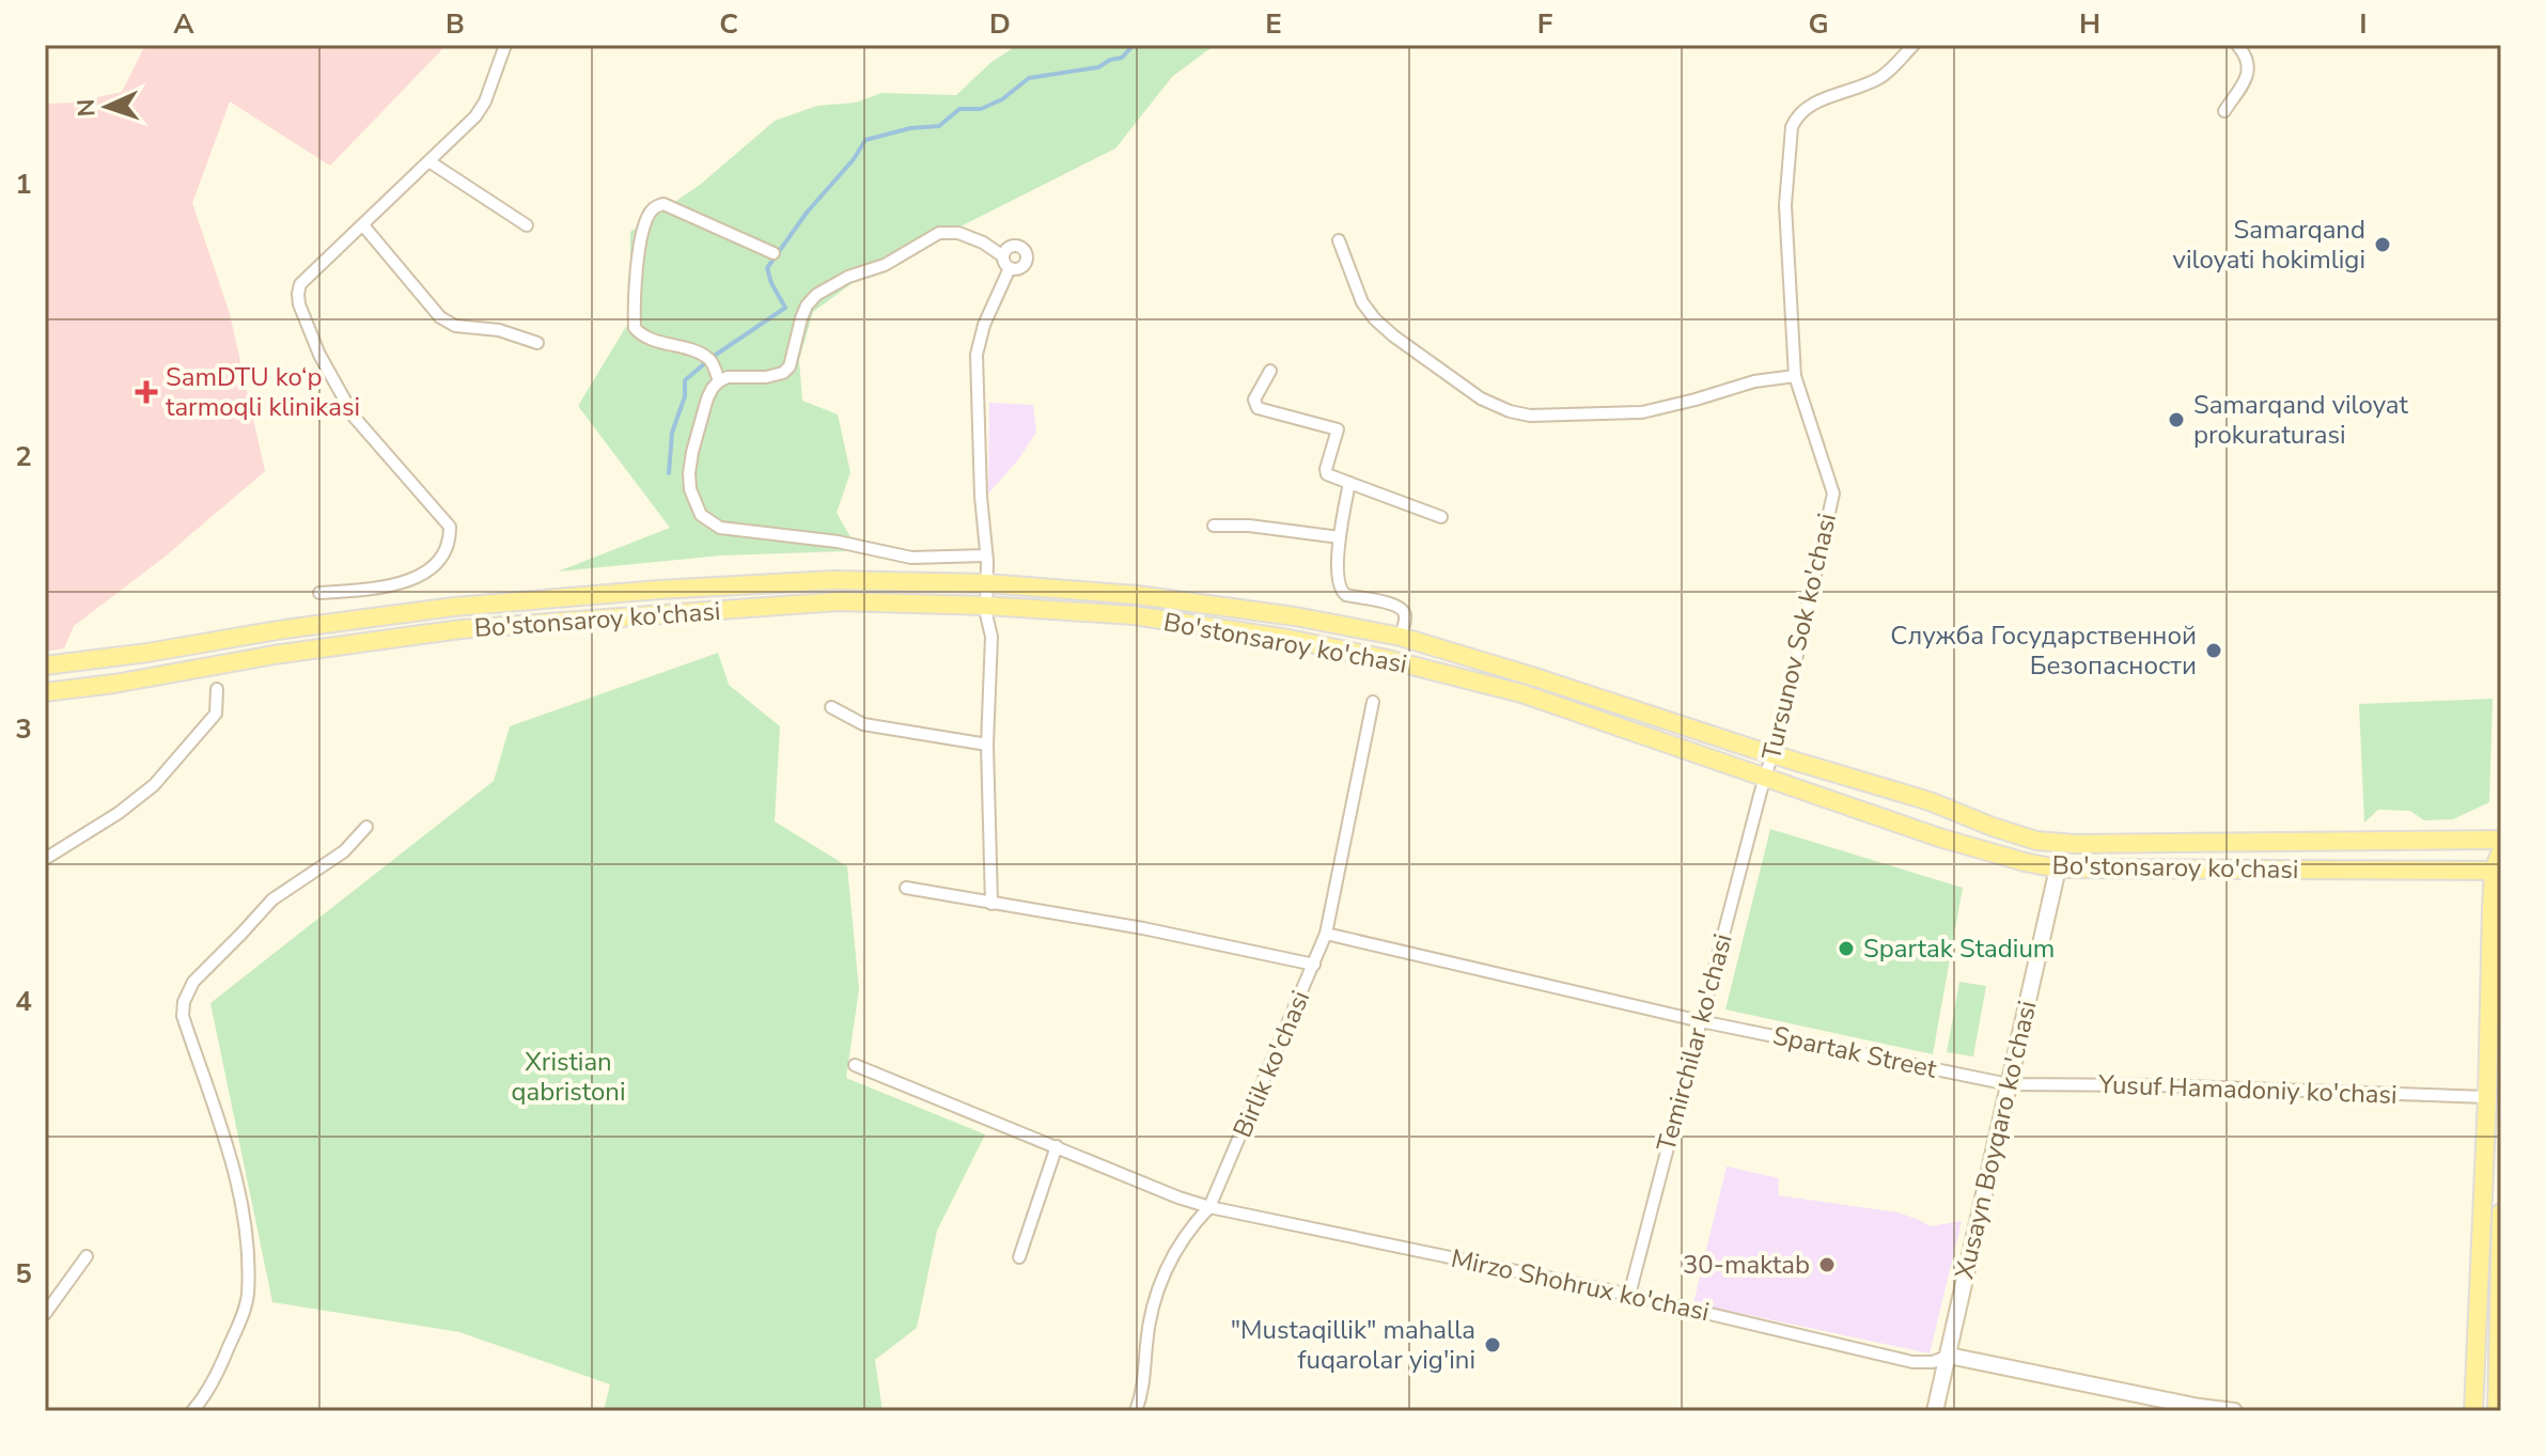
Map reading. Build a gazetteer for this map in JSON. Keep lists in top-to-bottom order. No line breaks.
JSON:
{"streets":{"main road":["Bo'stonsaroy ko'chasi","Xusayn Boyqaro ko'chasi"],"street":["Tursunov Sok ko'chasi","Temirchilar ko'chasi","Spartak Street","Birlik ko'chasi","Yusuf Hamadoniy ko'chasi","Mirzo Shohrux ko'chasi"]},"crossings":[["Bo'stonsaroy ko'chasi","Tursunov Sok ko'chasi"],["Bo'stonsaroy ko'chasi","Temirchilar ko'chasi"],["Bo'stonsaroy ko'chasi","Xusayn Boyqaro ko'chasi"],["Tursunov Sok ko'chasi","Temirchilar ko'chasi"],["Temirchilar ko'chasi","Spartak Street"],["Temirchilar ko'chasi","Mirzo Shohrux ko'chasi"],["Spartak Street","Birlik ko'chasi"],["Spartak Street","Yusuf Hamadoniy ko'chasi"],["Spartak Street","Xusayn Boyqaro ko'chasi"],["Birlik ko'chasi","Mirzo Shohrux ko'chasi"],["Yusuf Hamadoniy ko'chasi","Xusayn Boyqaro ko'chasi"],["Xusayn Boyqaro ko'chasi","Mirzo Shohrux ko'chasi"]],"parks":["Xristian qabristoni"],"places":{"other":["Samarqand viloyati hokimligi","Samarqand viloyat prokuraturasi","Служба Государственной Безопасности","Spartak Stadium","30-maktab","\"Mustaqillik\" mahalla fuqarolar yig'ini"],"health":["SamDTU ko‘p tarmoqli klinikasi"]},"north":"left","grid":{"columns":["A","B","C","D","E","F","G","H","I"],"rows":["1","2","3","4","5"]}}
